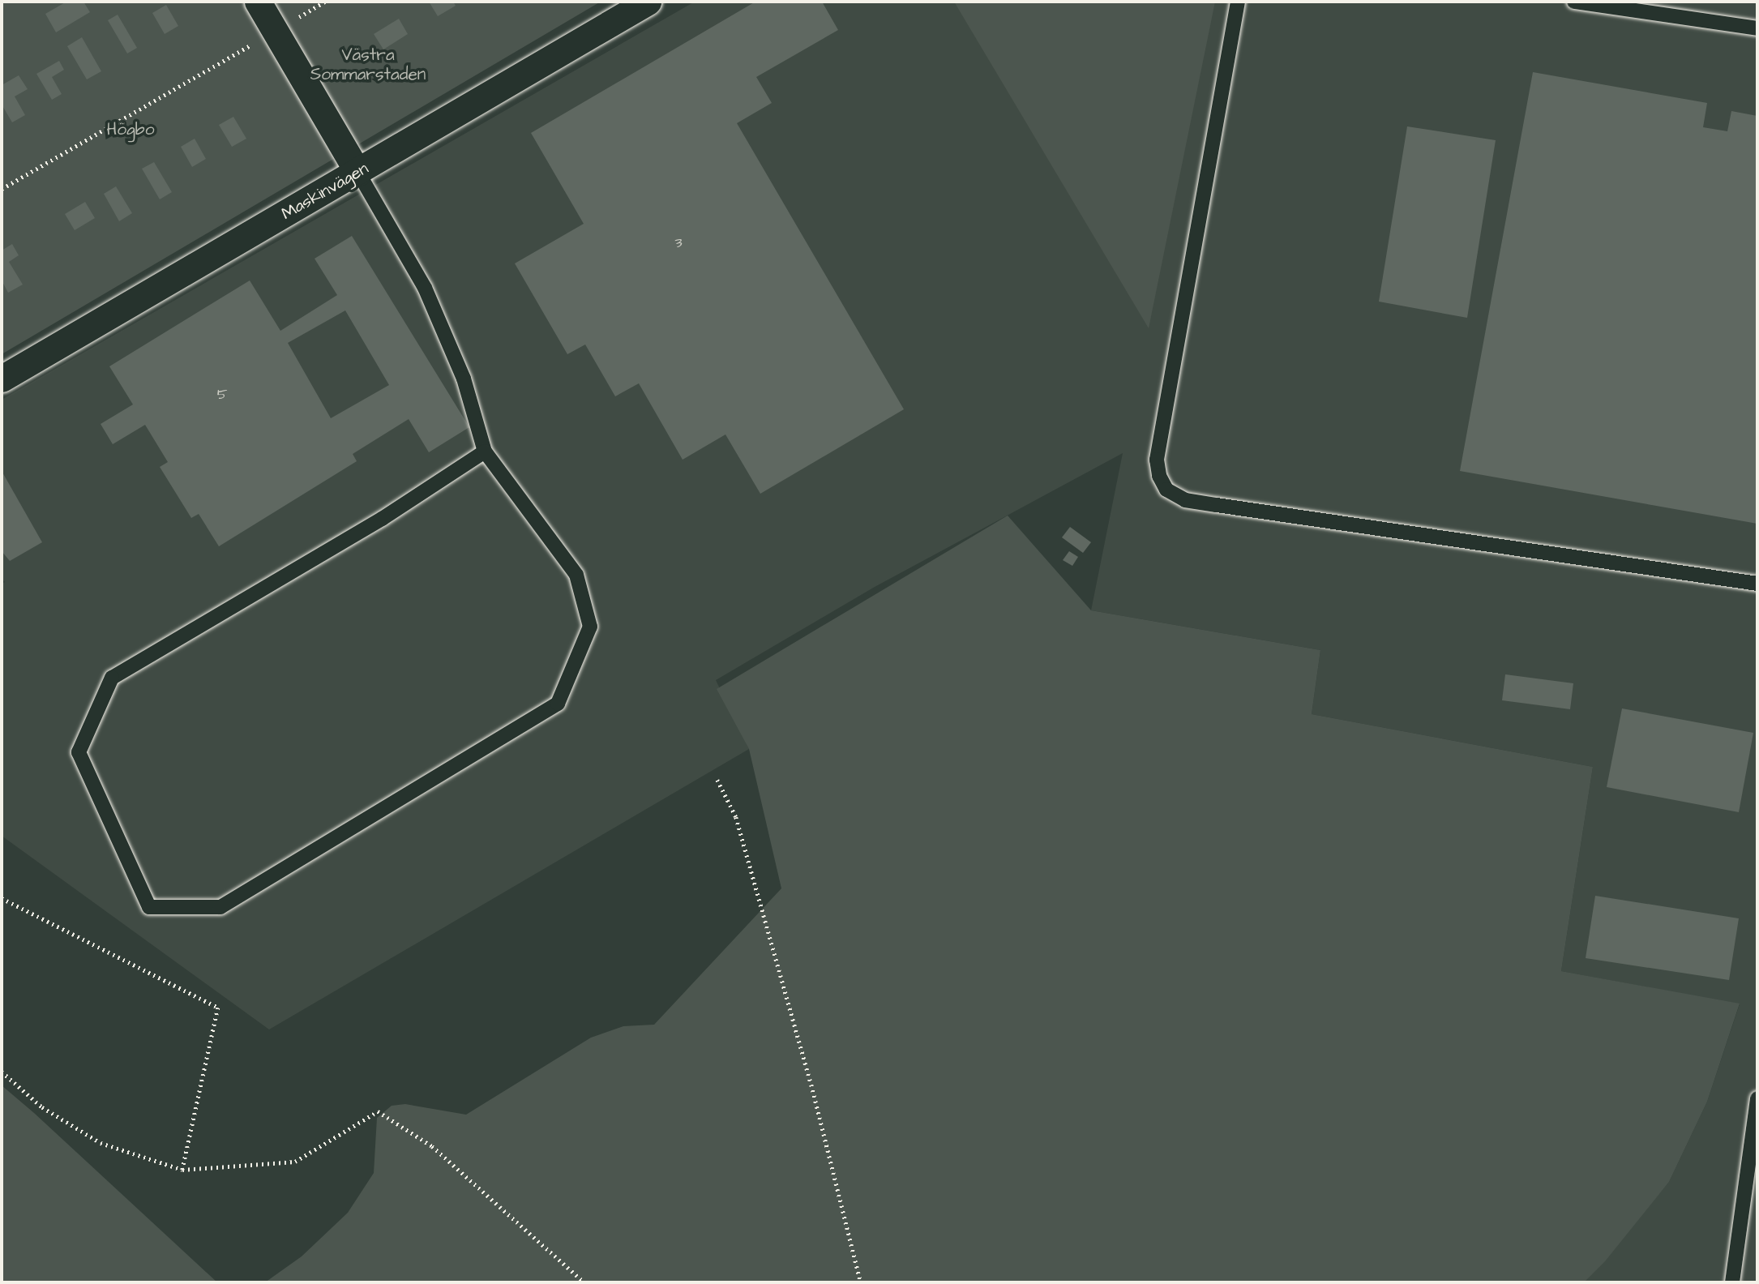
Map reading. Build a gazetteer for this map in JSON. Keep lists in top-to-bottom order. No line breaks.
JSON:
{"streets":{"street":["Maskinvägen"]},"parks":["Västra Sommarstaden","Högbo"],"house_numbers":["3","5"]}
